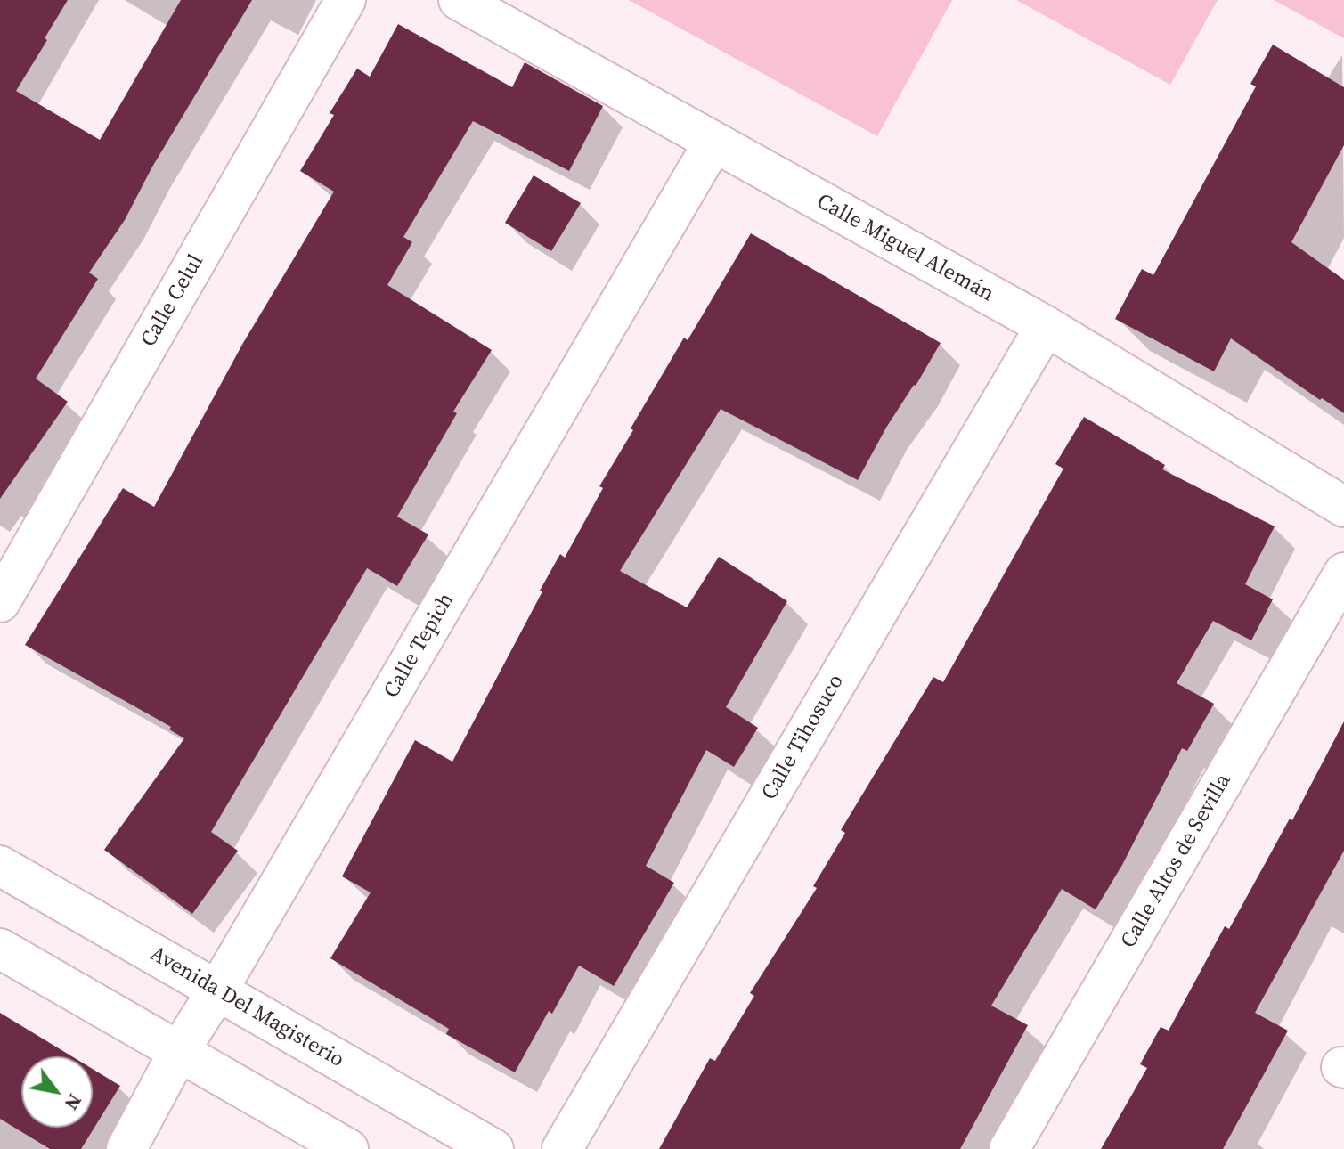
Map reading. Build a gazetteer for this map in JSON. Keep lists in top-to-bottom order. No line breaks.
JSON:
{"streets":{"street":["Calle Miguel Alemán","Calle Celul","Calle Tepich","Calle Tihosuco","Calle Altos de Sevilla","Avenida Del Magisterio"]},"crossings":[["Calle Miguel Alemán","Calle Tepich"],["Calle Miguel Alemán","Calle Tihosuco"],["Calle Tepich","Avenida Del Magisterio"]],"north":"bottom right"}
